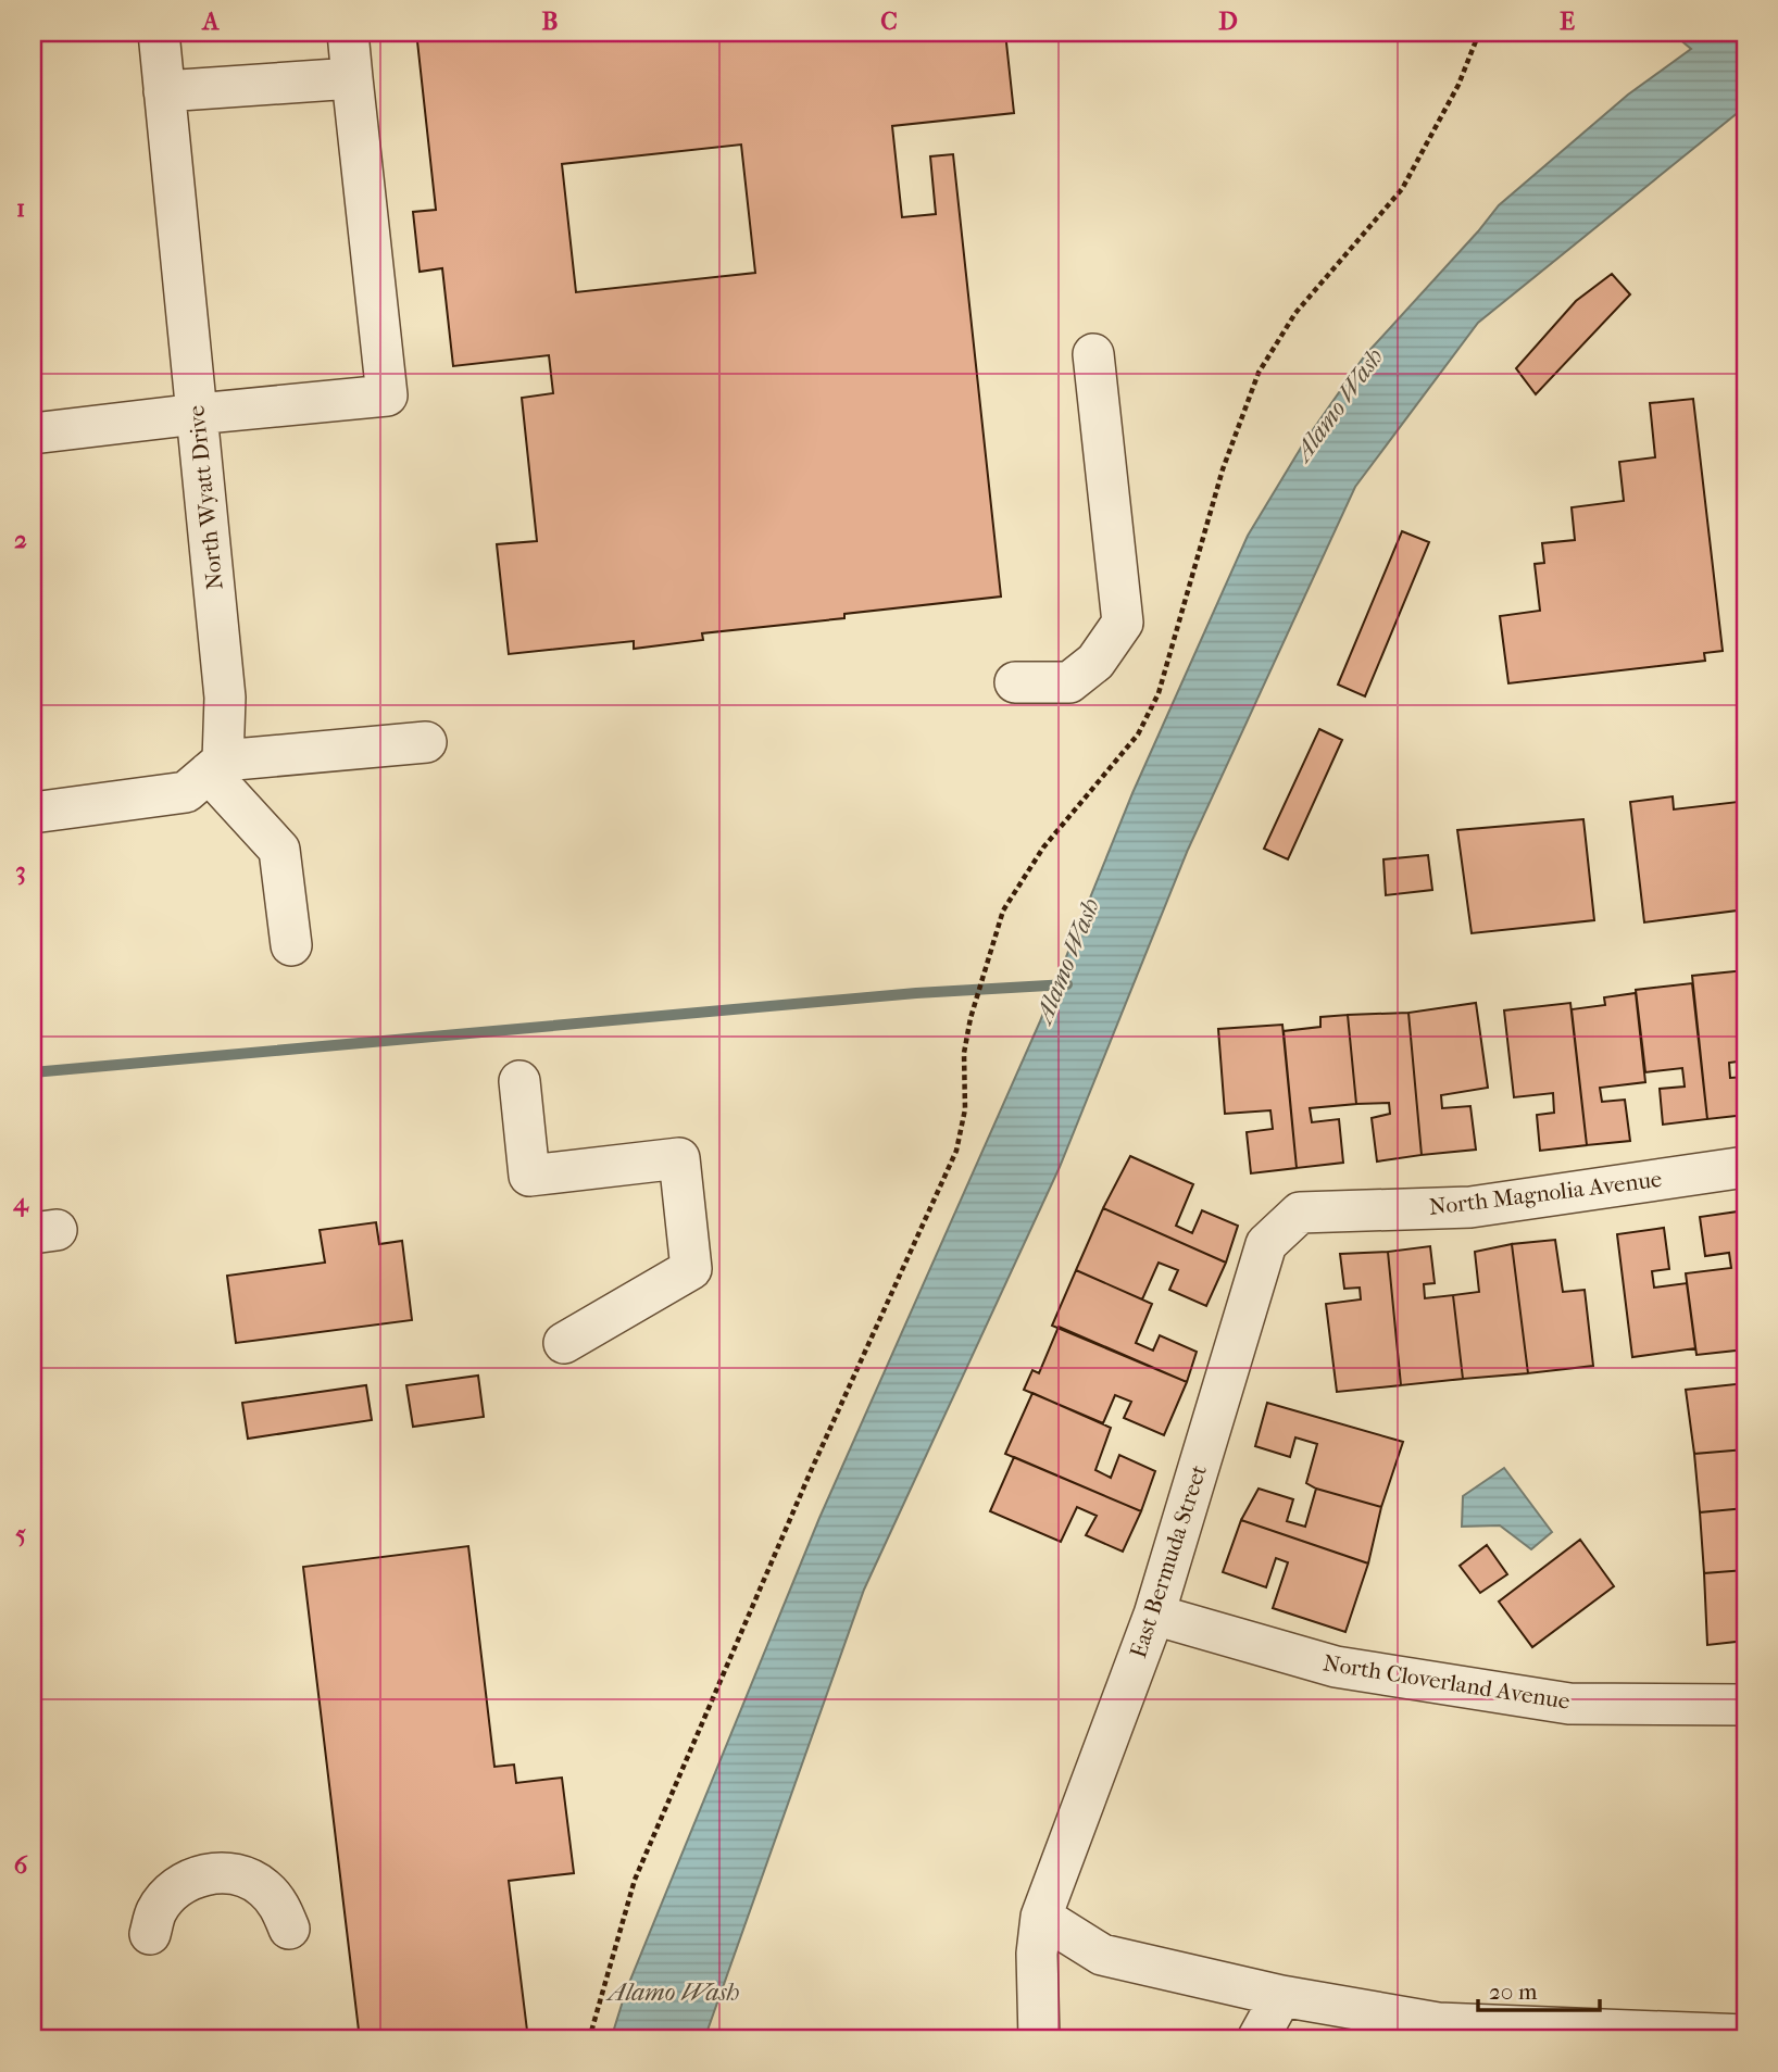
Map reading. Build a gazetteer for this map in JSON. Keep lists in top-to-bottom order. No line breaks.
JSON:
{"streets":{"street":["North Wyatt Drive","North Magnolia Avenue","East Bermuda Street","North Cloverland Avenue"]},"crossings":[["North Magnolia Avenue","East Bermuda Street"],["East Bermuda Street","North Cloverland Avenue"]],"water":["Alamo Wash"],"scale_bar":"20 m","grid":{"columns":["A","B","C","D","E"],"rows":["1","2","3","4","5","6"]}}
